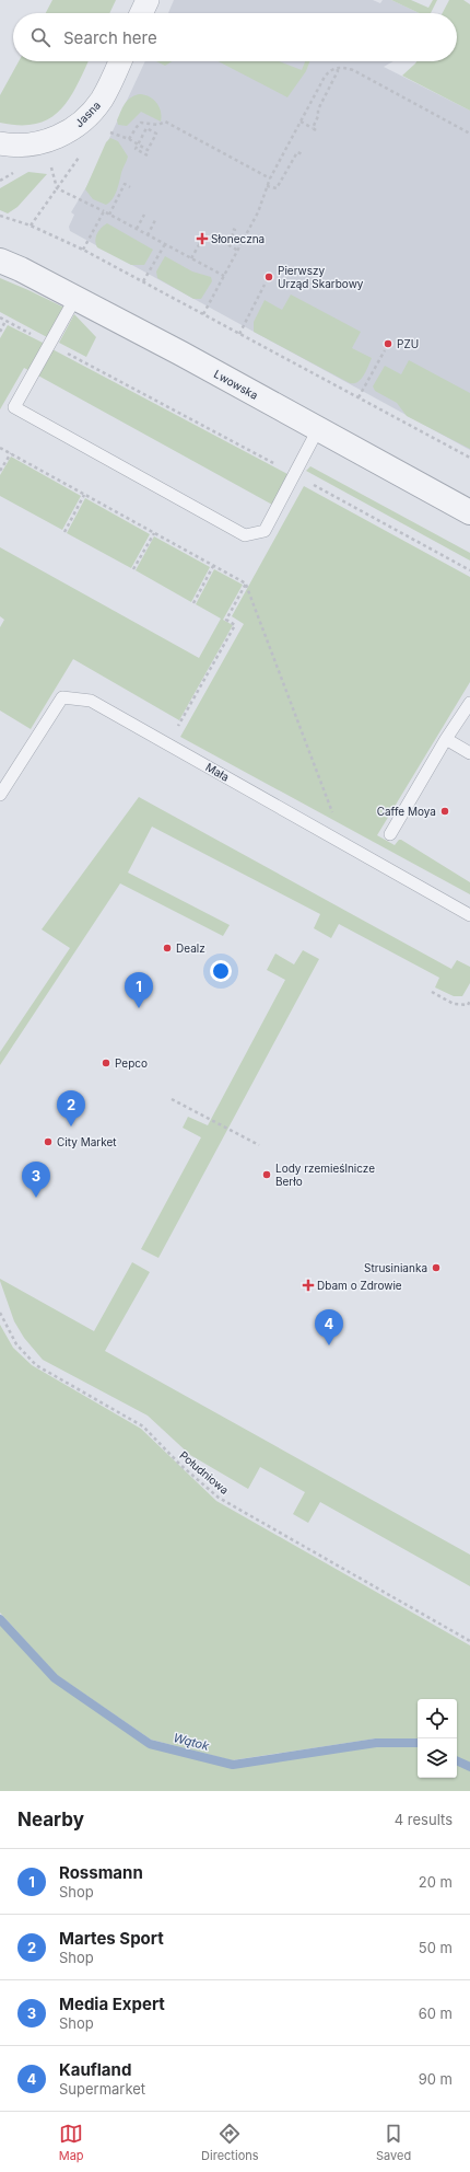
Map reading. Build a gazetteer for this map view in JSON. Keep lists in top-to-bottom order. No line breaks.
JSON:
{"streets":{"street":["Jasna","Lwowska"],"lane":["Mała"],"path":["Południowa"]},"water":["Wątok"],"places":{"health":["Słoneczna","Dbam o Zdrowie"],"other":["Pierwszy Urząd Skarbowy","PZU","Caffe Moya","Dealz","Pepco","City Market","Lody rzemieślnicze Berło","Strusinianka"]},"page":{"search":"Search here","pins":["1","2","3","4"],"heading":["Nearby","4 results"],"list":[{"mark":"1","name":"Rossmann","note":"Shop","value":"20 m"},{"mark":"2","name":"Martes Sport","note":"Shop","value":"50 m"},{"mark":"3","name":"Media Expert","note":"Shop","value":"60 m"},{"mark":"4","name":"Kaufland","note":"Supermarket","value":"90 m"}],"nav":["Map","Directions","Saved"]}}
